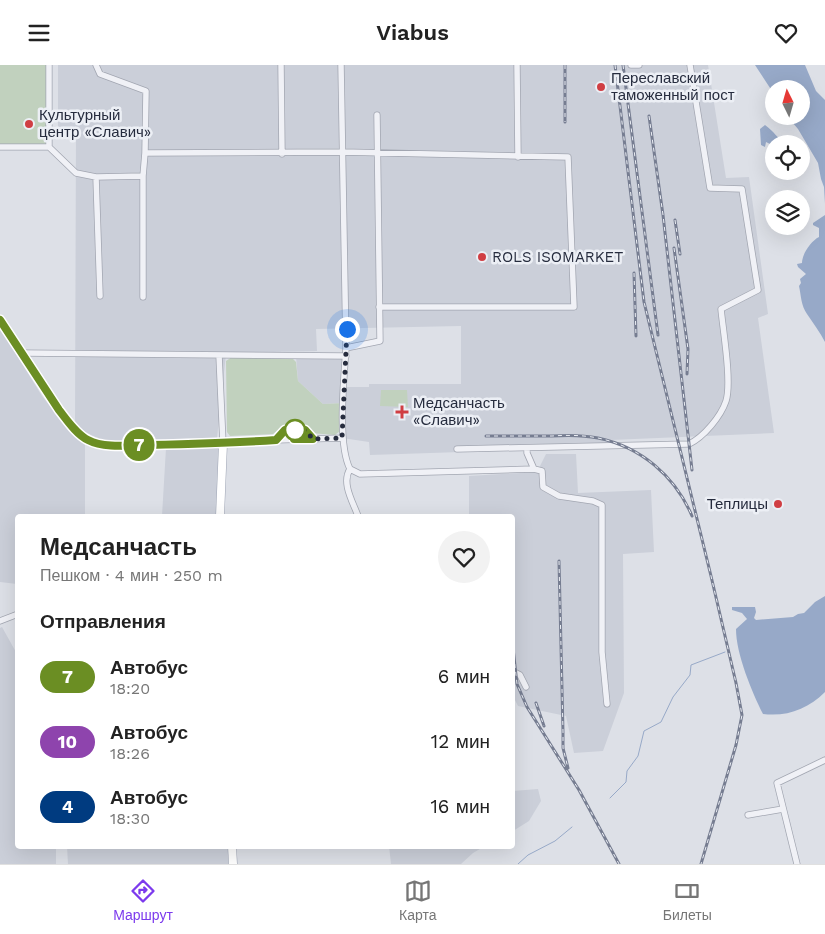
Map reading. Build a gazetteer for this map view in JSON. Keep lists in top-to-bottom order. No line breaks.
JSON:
{"places":{"other":["Переславский таможенный пост","Культурный центр «Славич»","ROLS ISOMARKET","Теплицы"],"health":["Медсанчасть «Славич»"]},"lines":["bus line 7"],"north":"top","page":{"header":"Viabus","on_map":"7","heading":[["Медсанчасть","Пешком · 4 мин · 250 m"],"Отправления"],"list":[{"mark":"7","name":"Автобус","note":"18:20","value":"6 мин"},{"mark":"10","name":"Автобус","note":"18:26","value":"12 мин"},{"mark":"4","name":"Автобус","note":"18:30","value":"16 мин"}],"tabs":["Маршрут","Карта","Билеты"]}}
